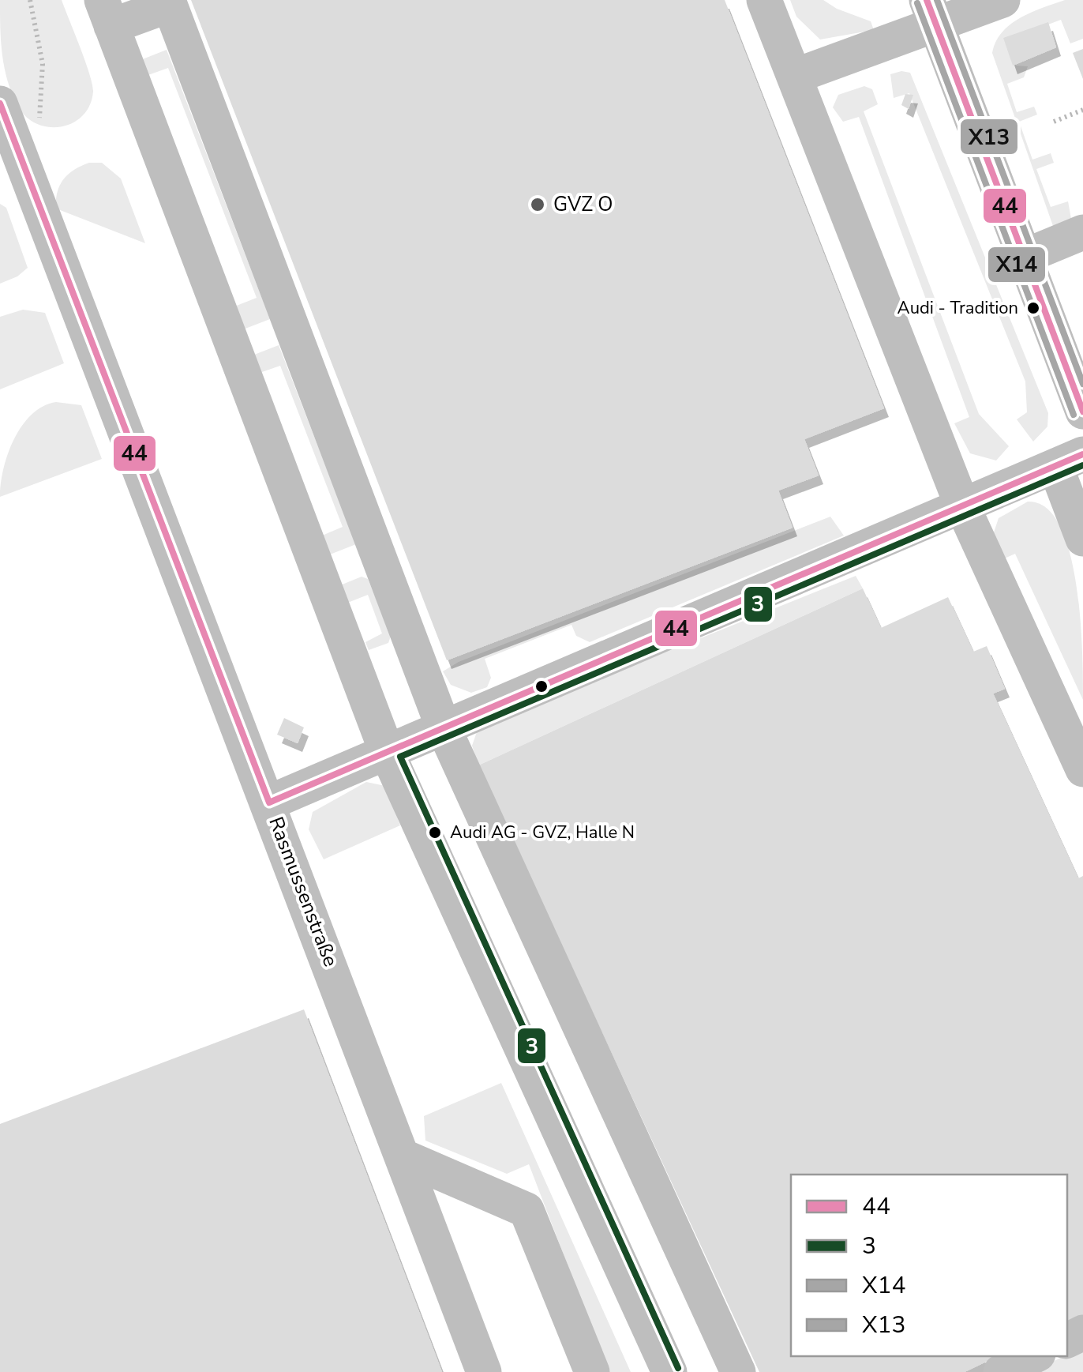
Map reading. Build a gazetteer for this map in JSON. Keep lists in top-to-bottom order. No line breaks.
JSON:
{"streets":{"street":["Rasmussenstraße"]},"places":["GVZ O","Audi - Tradition","Audi AG - GVZ, Halle N"],"lines":["transit line 44","transit line X13","transit line X14","transit line 3"],"legend":["44","3","X14","X13"]}
